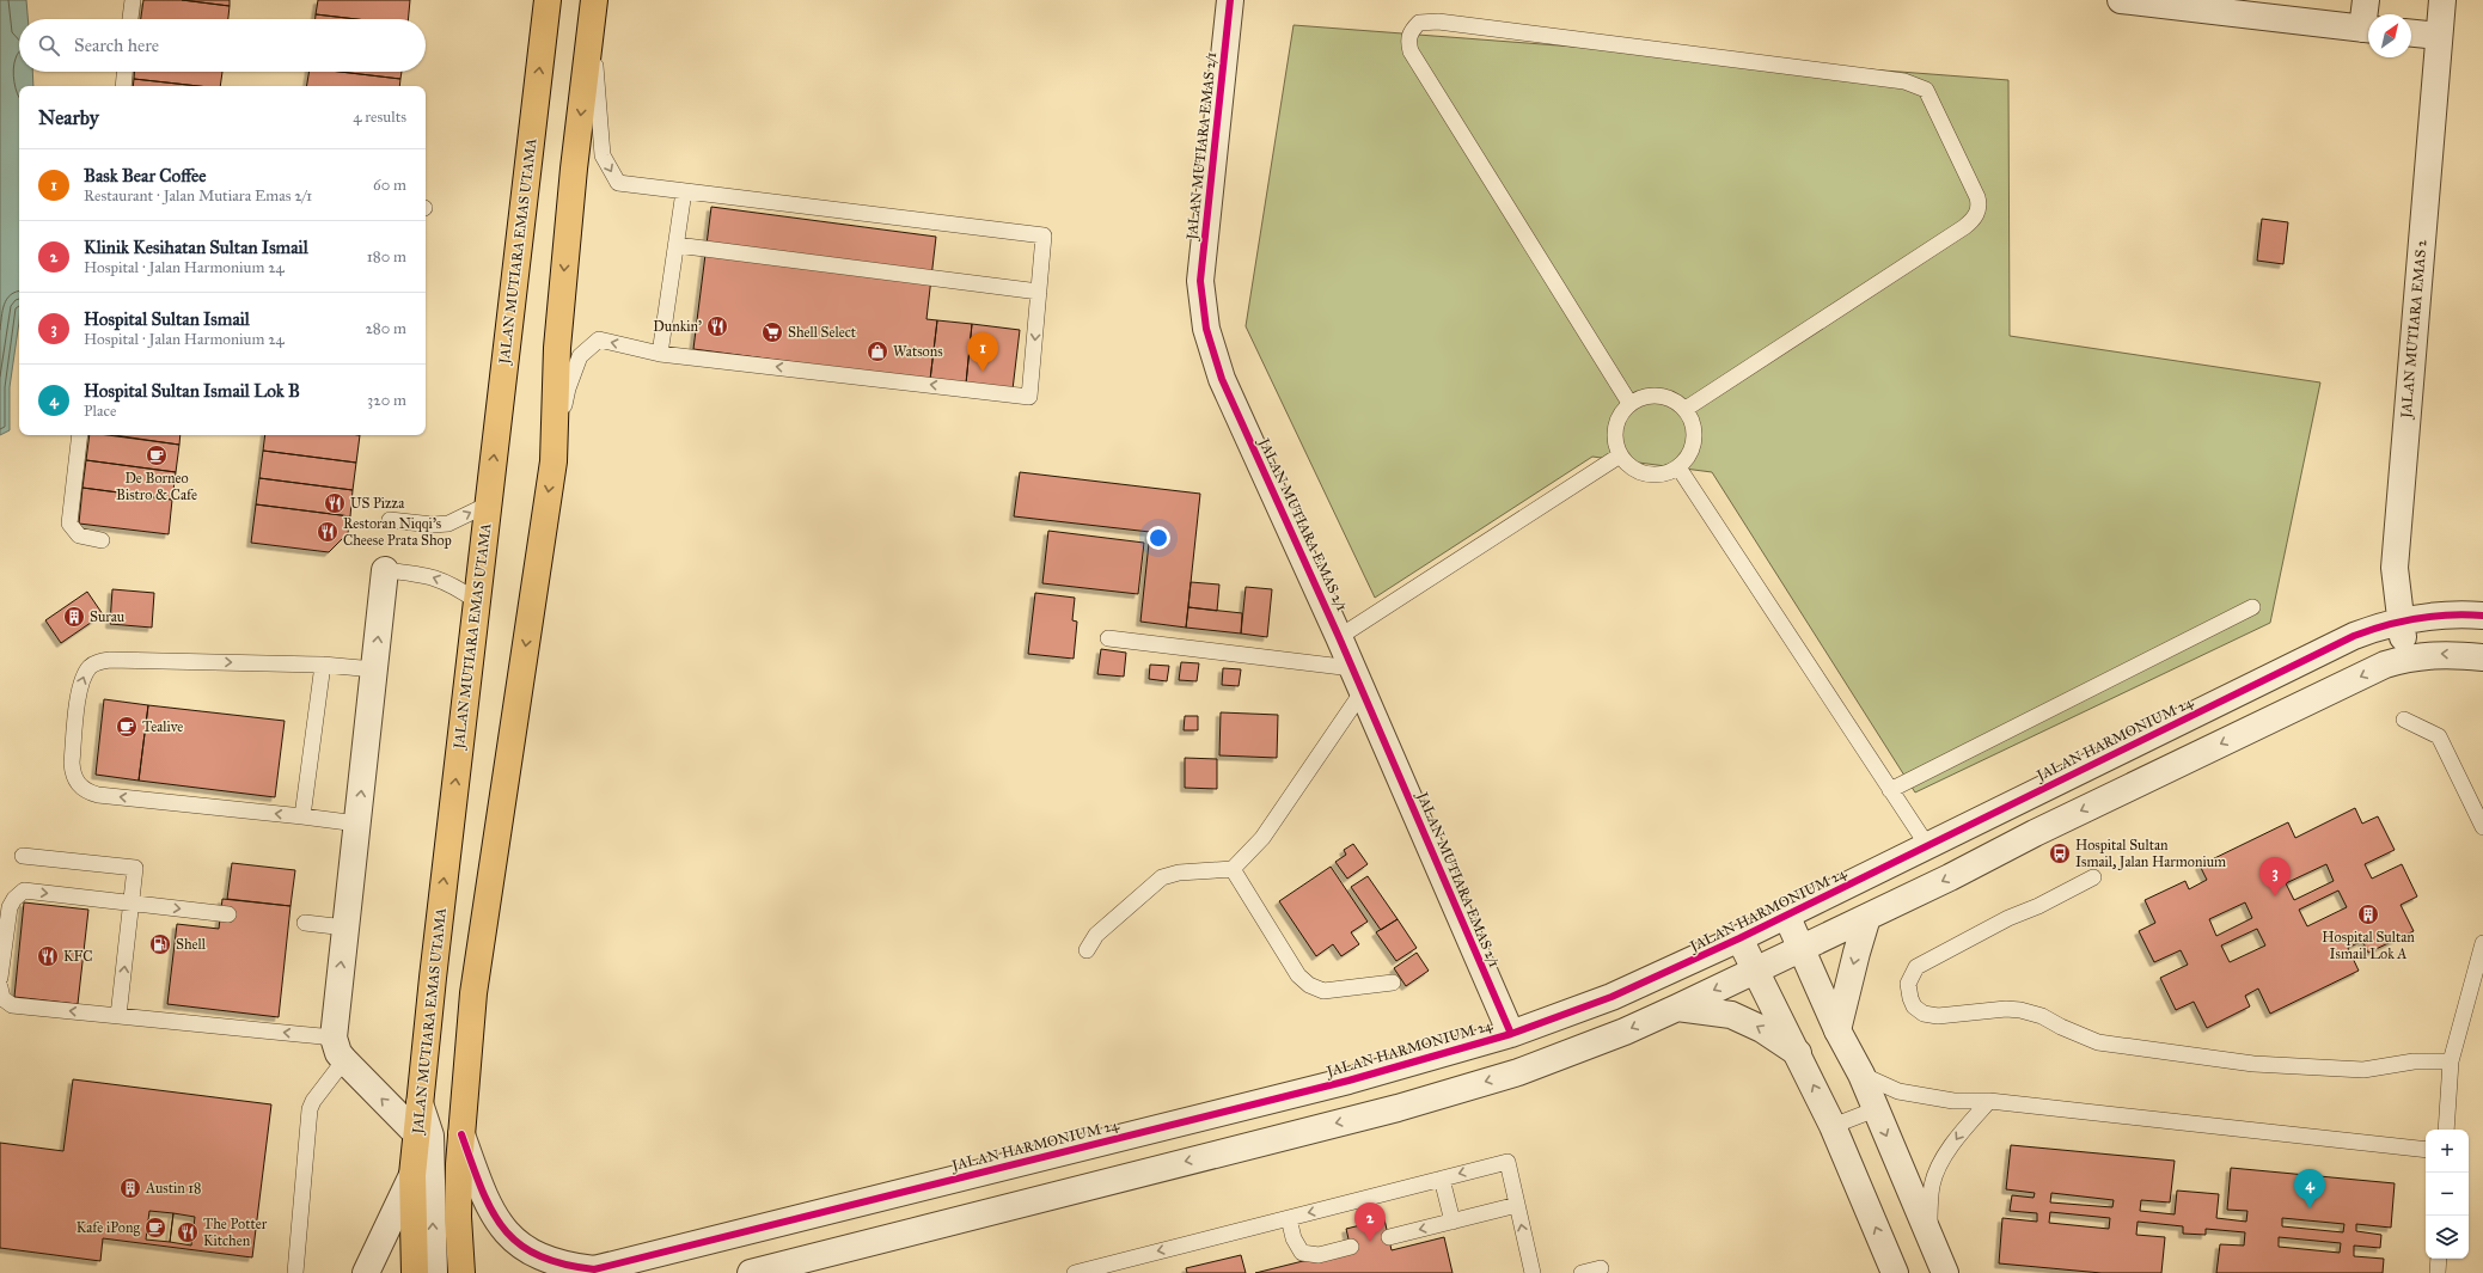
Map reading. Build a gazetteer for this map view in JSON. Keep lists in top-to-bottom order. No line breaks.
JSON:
{"streets":{"main road":["JALAN MUTIARA EMAS UTAMA"],"street":["JALAN MUTIARA EMAS 2/1","JALAN MUTIARA EMAS 2","JALAN HARMONIUM 24"]},"crossings":[["JALAN MUTIARA EMAS 2/1","JALAN HARMONIUM 24"],["JALAN MUTIARA EMAS 2","JALAN HARMONIUM 24"]],"places":{"restaurant":["Dunkin'","US Pizza","Restoran Niqqi's Cheese Prata Shop","KFC","The Potter Kitchen"],"supermarket":["Shell Select"],"shop":["Watsons"],"cafe":["De Borneo Bistro & Cafe","Tealive","Kafe iPong"],"building":["Surau","Hospital Sultan Ismail Lok A","Austin 18"],"bus stop":["Hospital Sultan Ismail, Jalan Harmonium"],"fuel station":["Shell"]},"north":"top right","page":{"search":"Search here","heading":["Nearby","4 results"],"list":[{"mark":"1","name":"Bask Bear Coffee","note":"Restaurant · Jalan Mutiara Emas 2/1","value":"60 m"},{"mark":"2","name":"Klinik Kesihatan Sultan Ismail","note":"Hospital · Jalan Harmonium 24","value":"180 m"},{"mark":"3","name":"Hospital Sultan Ismail","note":"Hospital · Jalan Harmonium 24","value":"280 m"},{"mark":"4","name":"Hospital Sultan Ismail Lok B","note":"Place","value":"320 m"}],"pins":["1","3","4","2"],"map_buttons":["+","−"]}}
